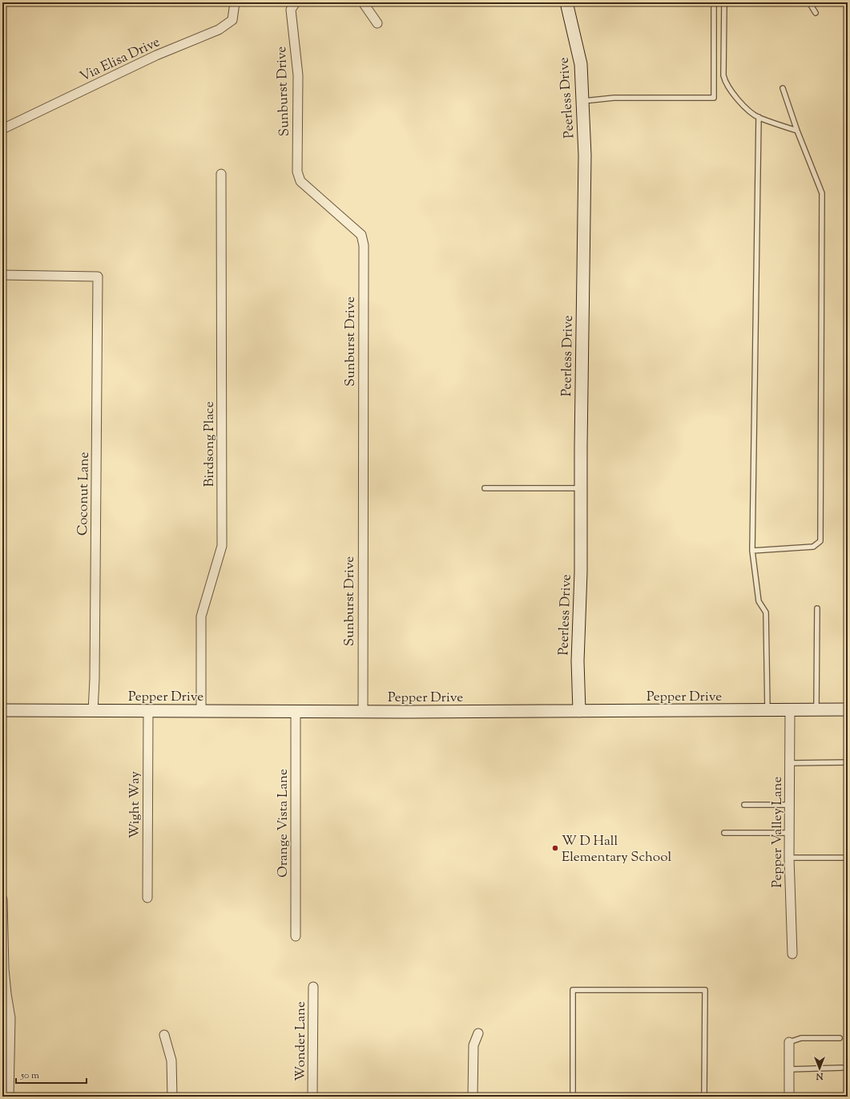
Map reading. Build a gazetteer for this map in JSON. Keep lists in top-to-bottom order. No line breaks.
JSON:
{"streets":{"street":["Via Elisa Drive","Sunburst Drive","Peerless Drive","Birdsong Place","Coconut Lane","Pepper Drive","Wight Way","Orange Vista Lane","Pepper Valley Lane","Wonder Lane"]},"crossings":[["Sunburst Drive","Pepper Drive"],["Peerless Drive","Pepper Drive"],["Birdsong Place","Pepper Drive"],["Coconut Lane","Pepper Drive"],["Pepper Drive","Wight Way"],["Pepper Drive","Orange Vista Lane"],["Pepper Drive","Pepper Valley Lane"]],"places":["W D Hall Elementary School"],"scale_bar":"50 m","north":"bottom"}
